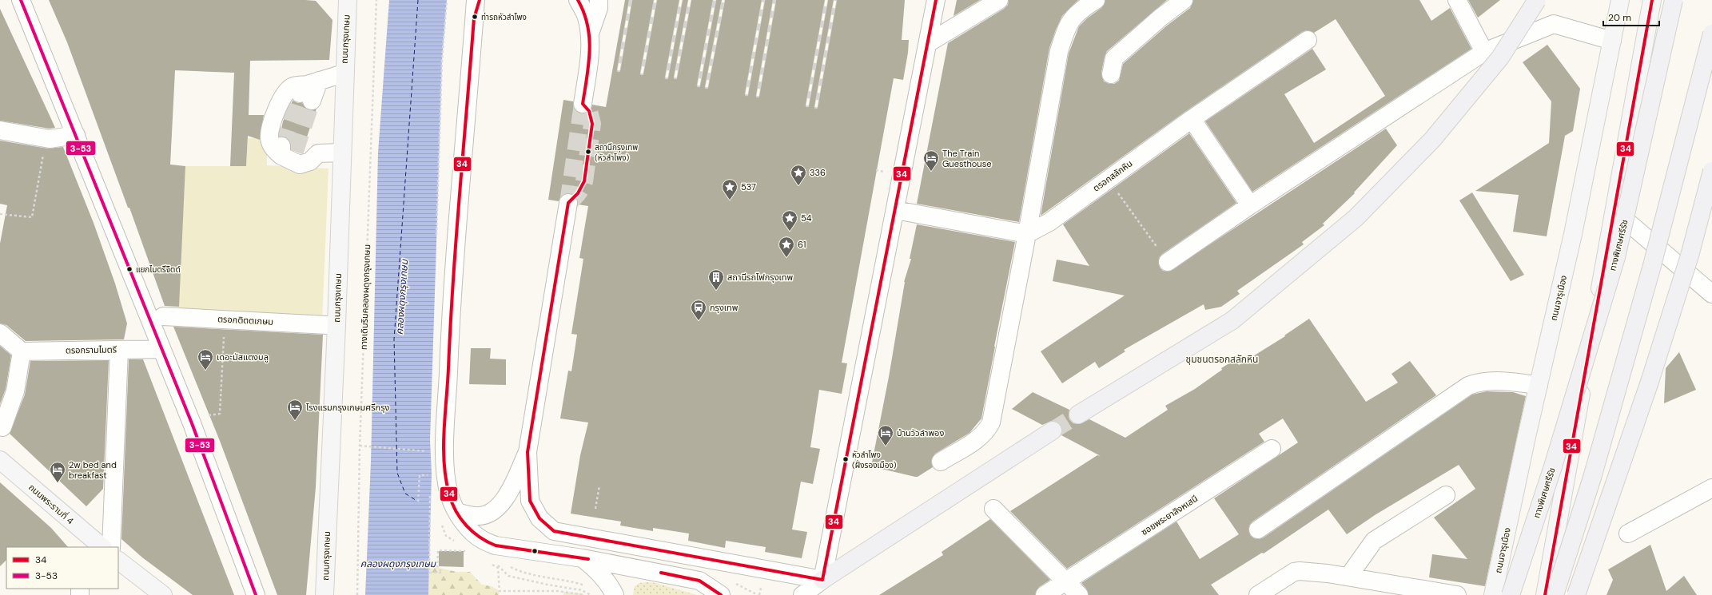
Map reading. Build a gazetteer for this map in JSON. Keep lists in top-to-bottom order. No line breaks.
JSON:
{"streets":{"highway":["ทางพิเศษศรีรัช"],"main road":["ถนนกรุงเกษม","ถนนจารุเมือง","ถนนพระรามที่ 4"],"street":["ตรอกสลักหิน","ตรอกติตตเกษม","ตรอกรามไมตรี","ซอยพระยาสิงหเสนี"],"path":["ทางเดินริมคลองผดุงกรุงเกษม"]},"districts":["ชุมชนตรอกสลักหิน"],"water":["คลองผดุงกรุงเกษม"],"places":{"other":["ท่ารถหัวลำโพง","สถานีกรุงเทพ (หัวลำโพง)","แยกไมตรีจิตต์","หัวลำโพง (ฝั่งรองเมือง)"],"hotel":["The Train Guesthouse","เดอะมัสแตงบลู","โรงแรมกรุงเกษมศรีกรุง","บ้านวัวลำพอง","2w bed and breakfast"],"place":["336","537","54","61"],"building":["สถานีรถไฟกรุงเทพ"],"station":["กรุงเทพ"]},"lines":["transit line 34","transit line 3-53"],"legend":["34","3-53"],"scale_bar":"20 m"}
